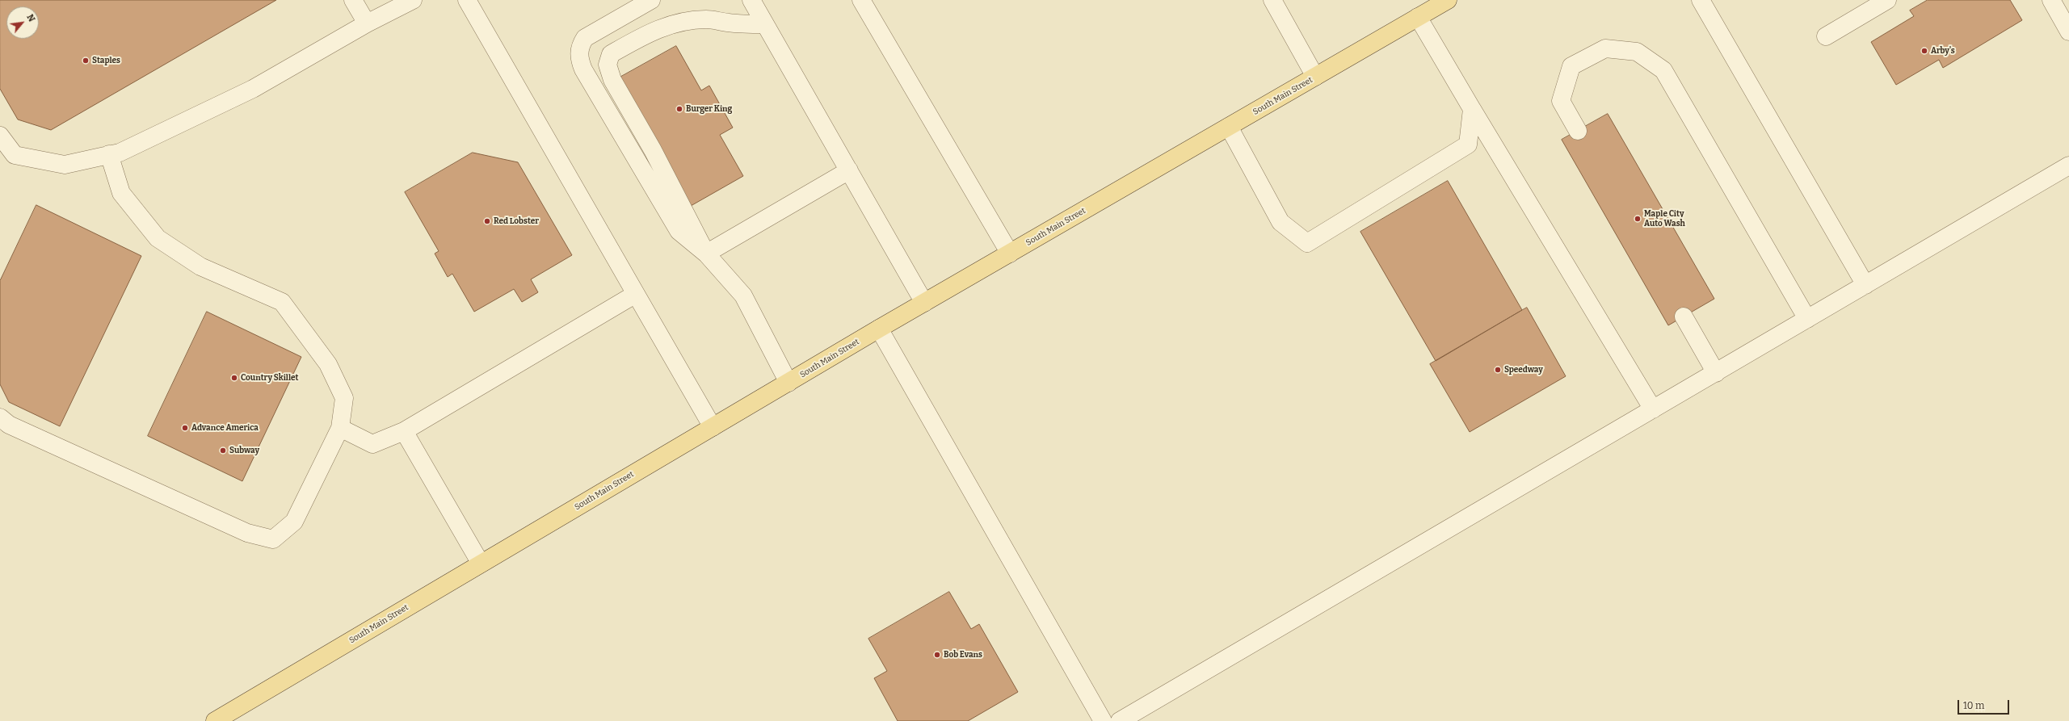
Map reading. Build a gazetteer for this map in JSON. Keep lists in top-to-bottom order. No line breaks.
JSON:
{"streets":{"main road":["South Main Street"]},"places":["Arby's","Staples","Burger King","Maple City Auto Wash","Red Lobster","Speedway","Country Skillet","Advance America","Subway","Bob Evans"],"scale_bar":"10 m","north":"top right"}
